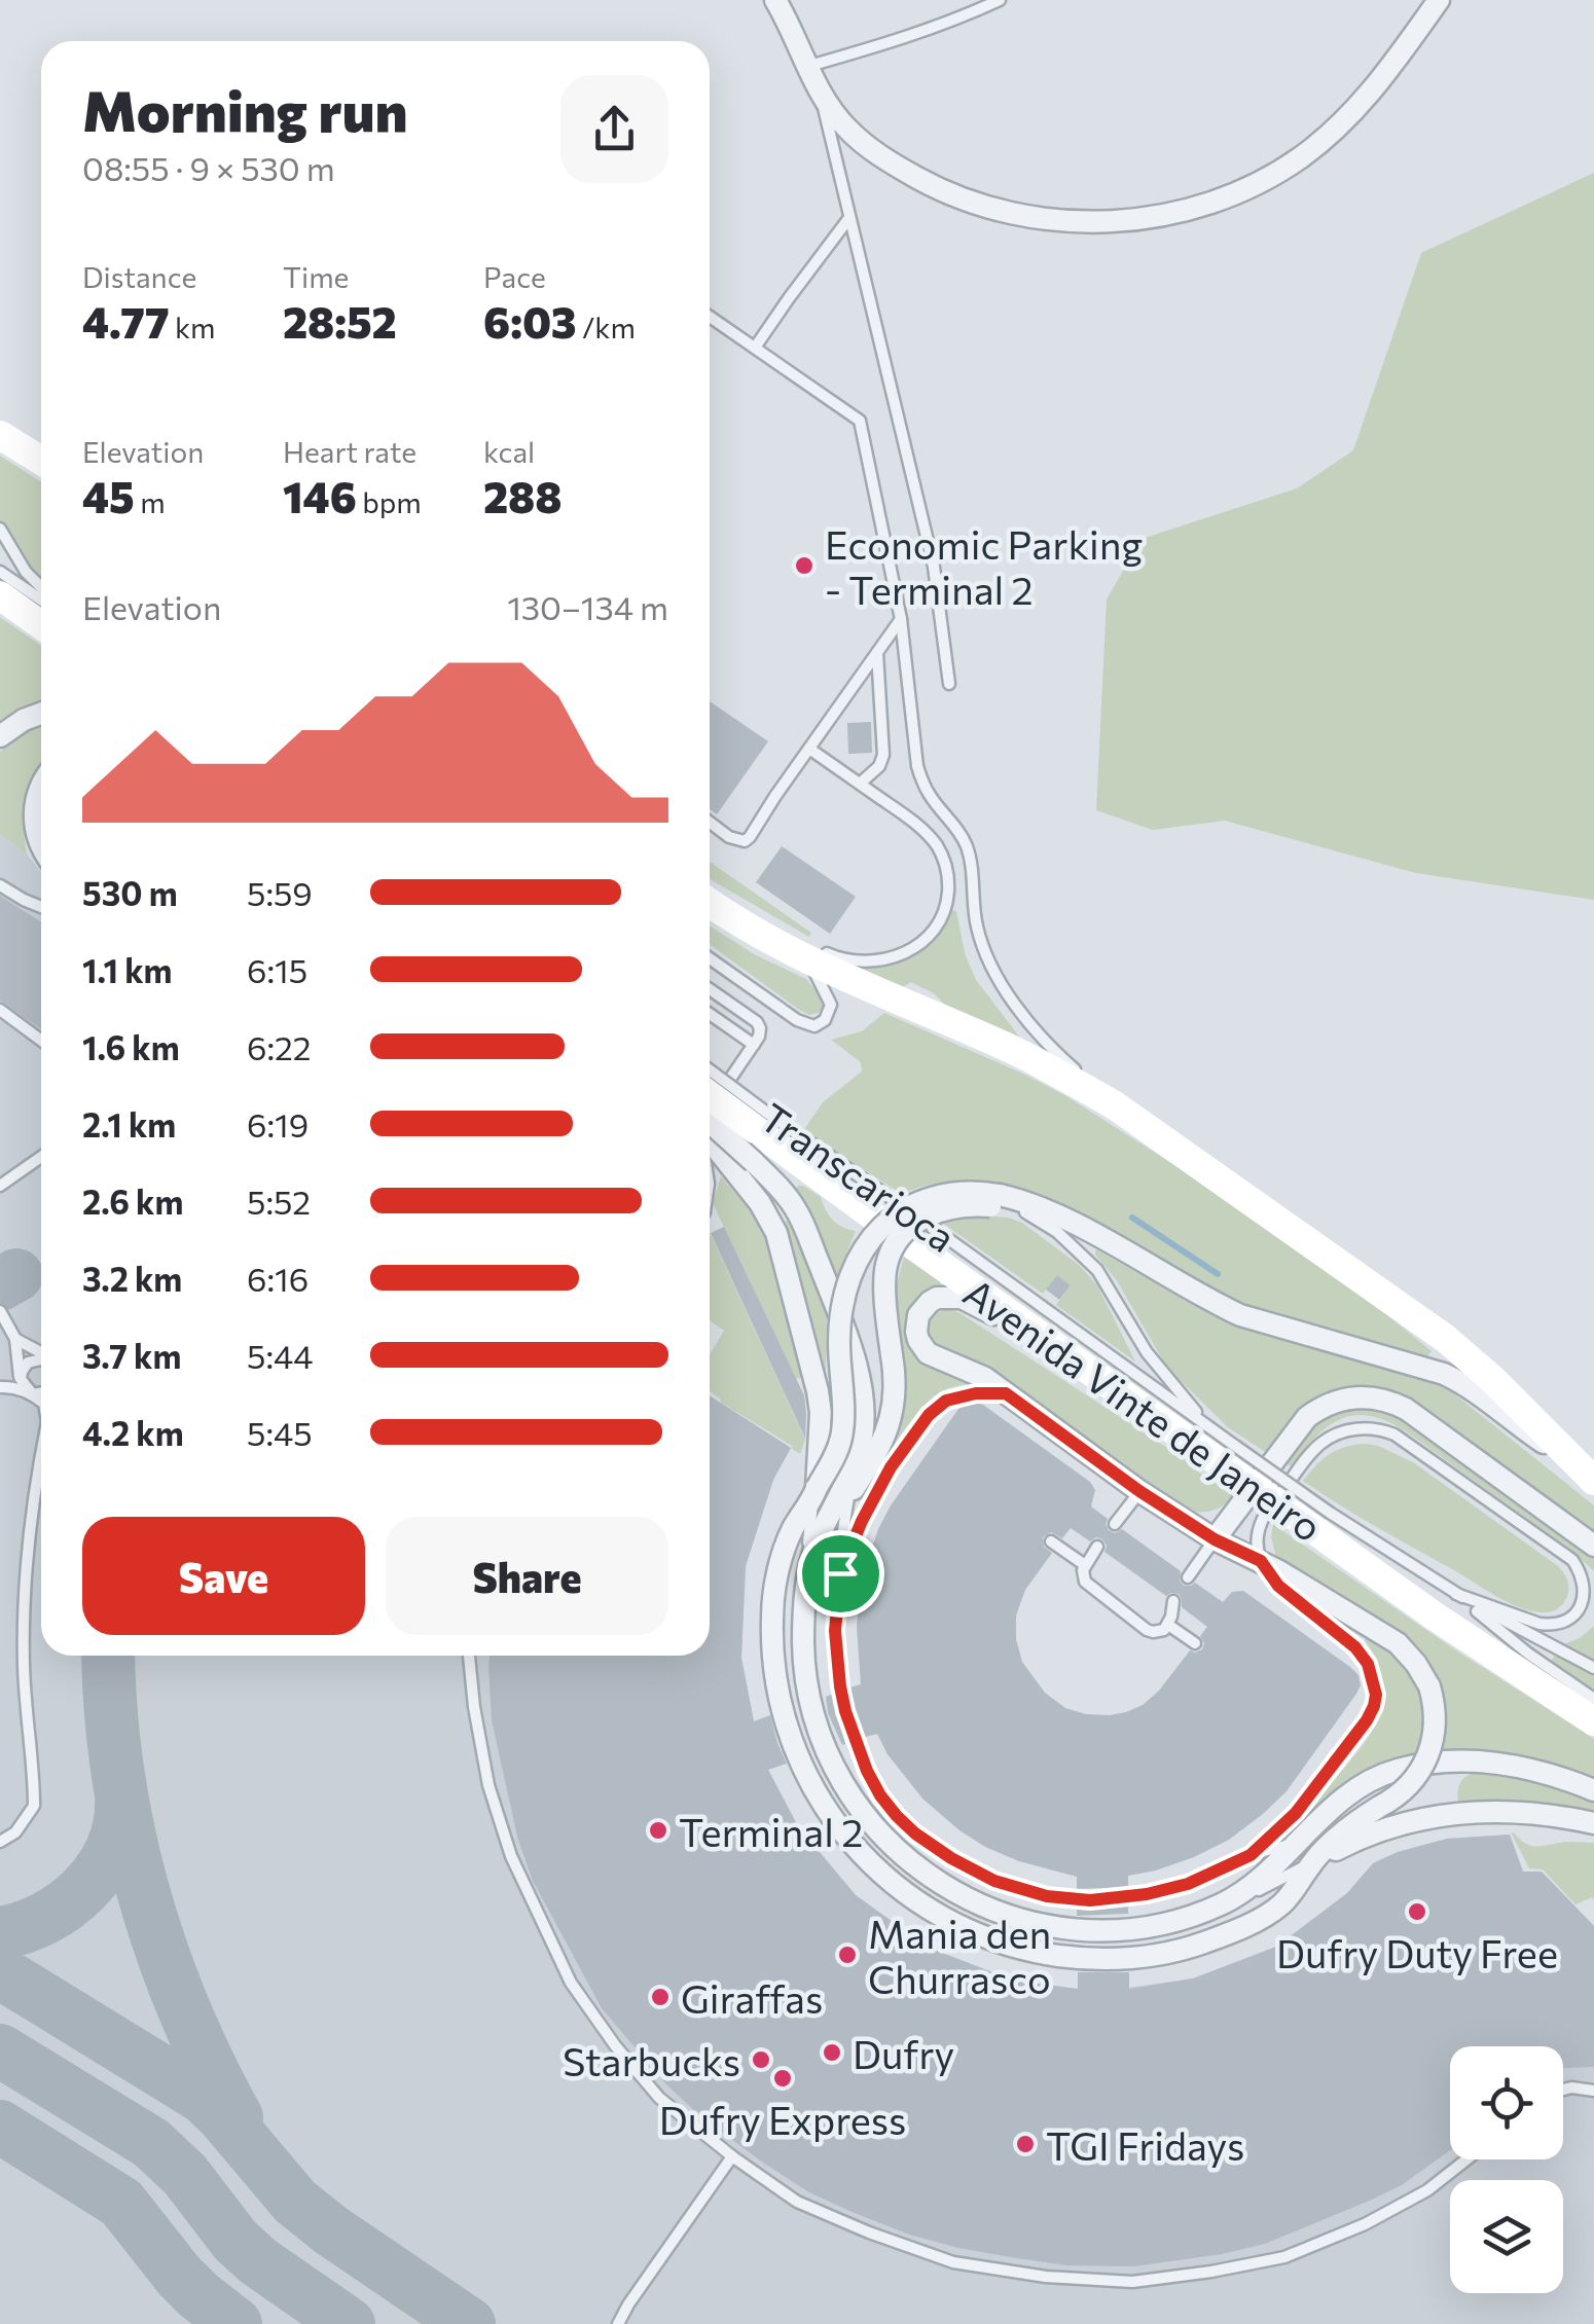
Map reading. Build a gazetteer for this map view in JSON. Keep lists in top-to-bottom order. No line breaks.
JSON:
{"streets":{"street":["Avenida Vinte de Janeiro"],"lane":["Transcarioca"]},"crossings":[["Transcarioca","Avenida Vinte de Janeiro"]],"places":["Economic Parking - Terminal 2","Terminal 2","Dufry Duty Free","Mania den Churrasco","Giraffas","Dufry","Starbucks","Dufry Express","TGI Fridays"],"page":{"heading":["Morning run","08:55 · 9 × 530 m"],"stats":[["Distance","4.77 km"],["Time","28:52"],["Pace","6:03 /km"],["Elevation","45 m"],["Heart rate","146 bpm"],["kcal","288"]],"chart":["Elevation","130–134 m"],"list":[{"name":"530 m","note":"5:59"},{"name":"1.1 km","note":"6:15"},{"name":"1.6 km","note":"6:22"},{"name":"2.1 km","note":"6:19"},{"name":"2.6 km","note":"5:52"},{"name":"3.2 km","note":"6:16"},{"name":"3.7 km","note":"5:44"},{"name":"4.2 km","note":"5:45"}],"buttons":["Save","Share"]}}
